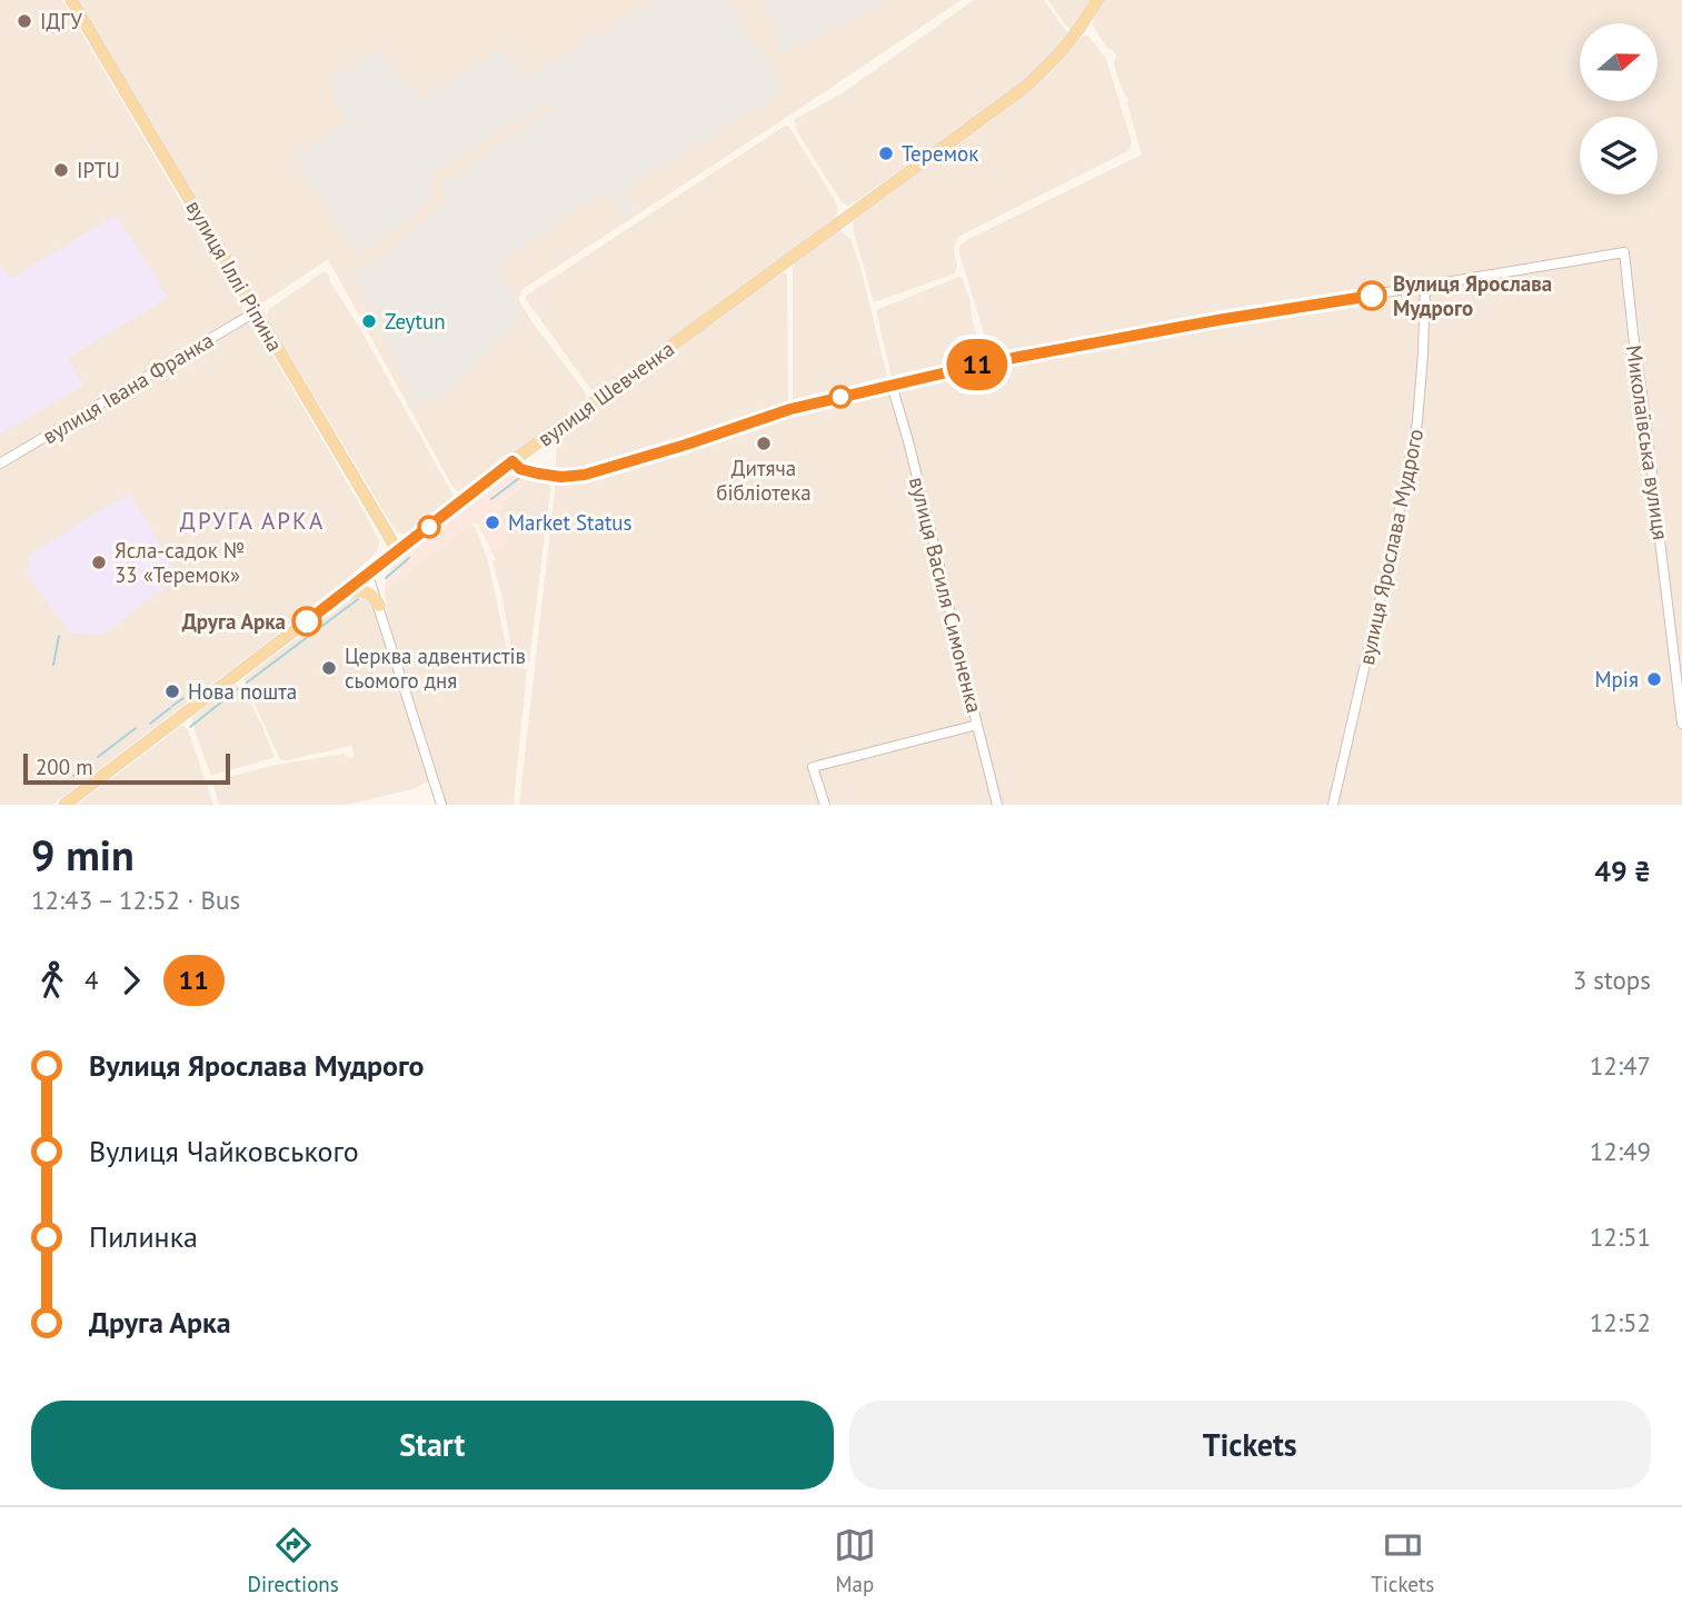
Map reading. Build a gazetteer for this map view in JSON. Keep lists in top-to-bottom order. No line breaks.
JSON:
{"streets":{"main road":["вулиця Іллі Ріпина","вулиця Шевченка"],"street":["вулиця Івана Франка","Миколаївська вулиця","вулиця Ярослава Мудрого","вулиця Василя Симоненка"]},"crossings":[["вулиця Іллі Ріпина","вулиця Івана Франка"],["вулиця Іллі Ріпина","вулиця Шевченка"],["Миколаївська вулиця","вулиця Ярослава Мудрого"]],"districts":["ДРУГА АРКА"],"places":["ІДГУ","Теремок","IPTU","Вулиця Ярослава Мудрого","Zeytun","Дитяча бібліотека","Market Status","Ясла-садок № 33 «Теремок»","Друга Арка","Церква адвентистів сьомого дня","Мрія","Нова пошта"],"lines":["bus line 11"],"scale_bar":"200 m","north":"right","page":{"on_map":"11","scale":"200 m","heading":["9 min","12:43 – 12:52 · Bus","49 ₴"],"legs":["4","11","3 stops"],"list":[{"name":"Вулиця Ярослава Мудрого","value":"12:47"},{"name":"Вулиця Чайковського","value":"12:49"},{"name":"Пилинка","value":"12:51"},{"name":"Друга Арка","value":"12:52"}],"buttons":["Start","Tickets"],"tabs":["Directions","Map","Tickets"]}}
